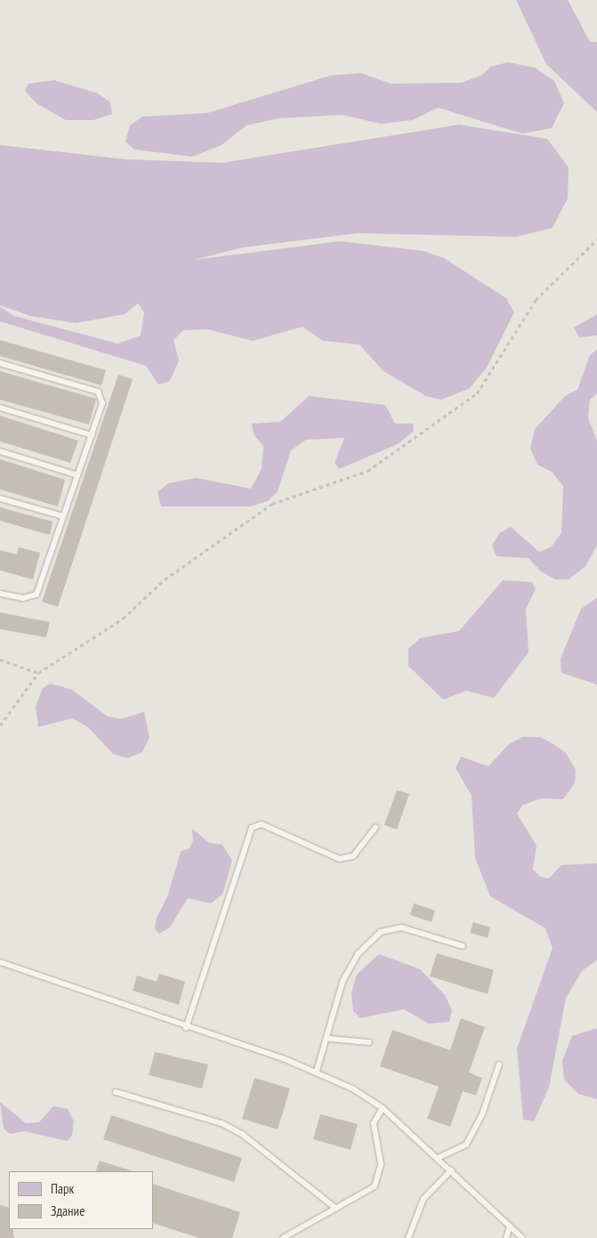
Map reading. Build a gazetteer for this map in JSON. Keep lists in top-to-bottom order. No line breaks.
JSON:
{"legend":["Парк","Здание"]}
